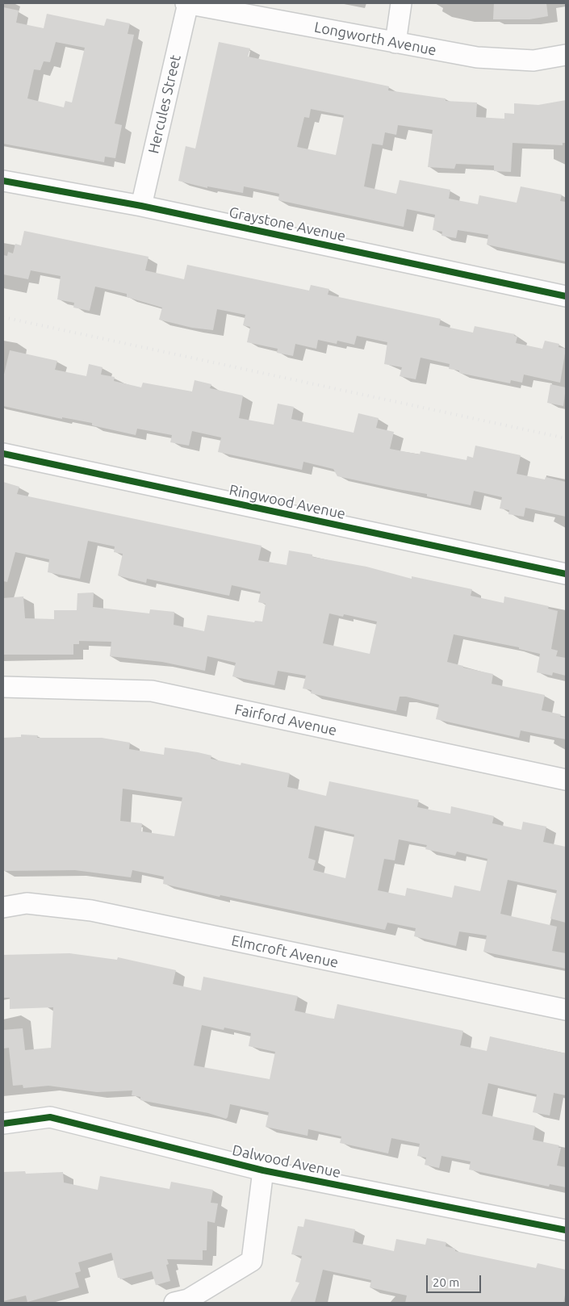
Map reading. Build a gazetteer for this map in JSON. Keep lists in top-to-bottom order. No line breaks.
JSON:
{"streets":{"street":["Longworth Avenue","Hercules Street","Graystone Avenue","Ringwood Avenue","Fairford Avenue","Elmcroft Avenue","Dalwood Avenue"]},"crossings":[["Longworth Avenue","Hercules Street"],["Hercules Street","Graystone Avenue"]],"scale_bar":"20 m"}
